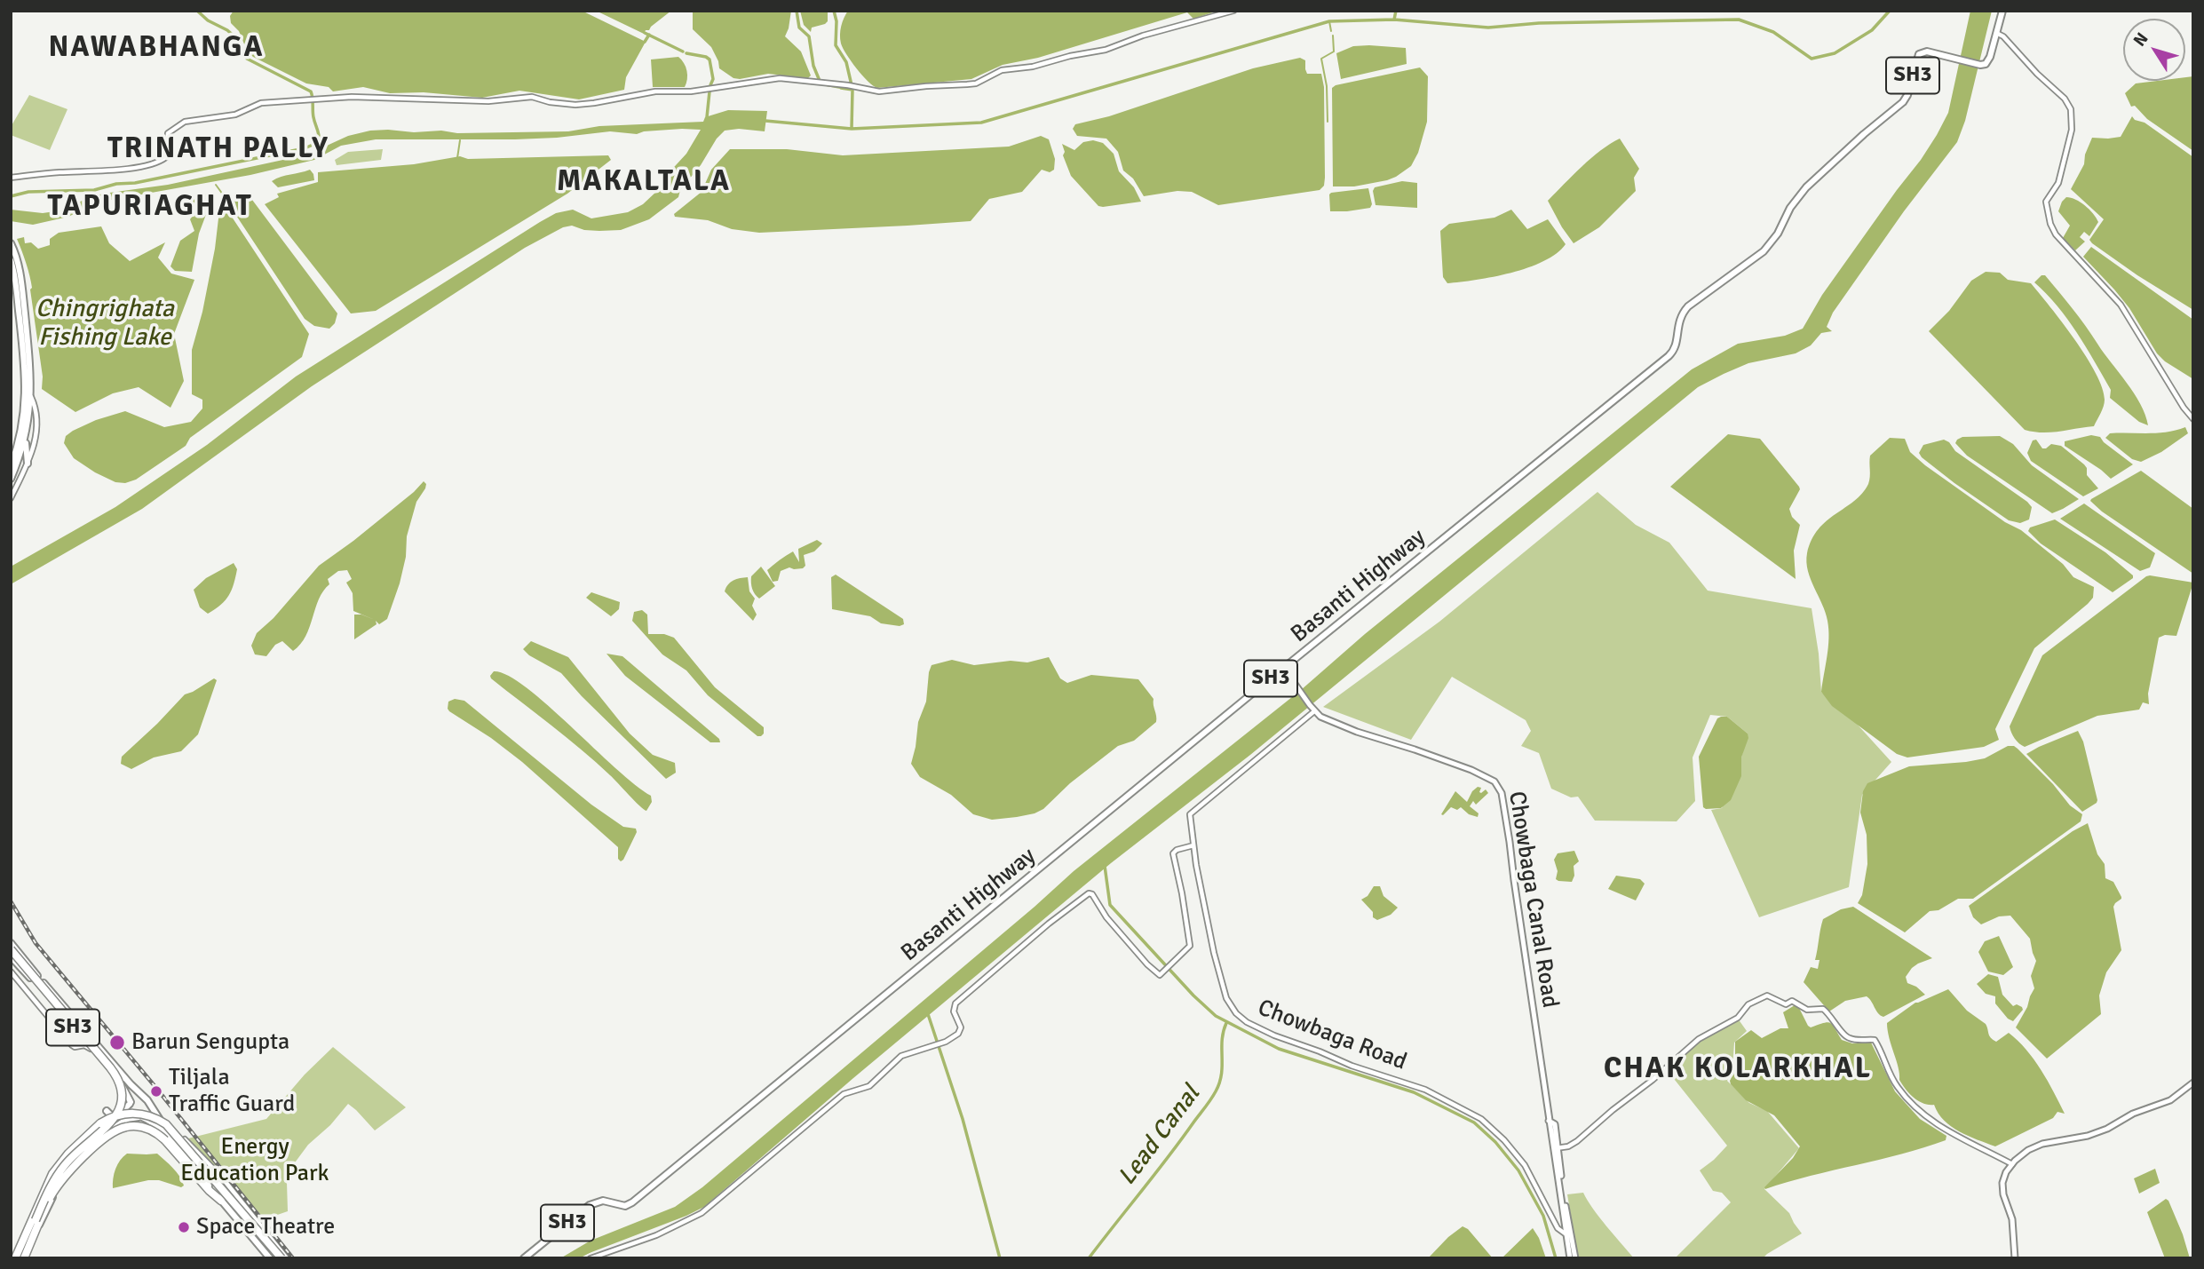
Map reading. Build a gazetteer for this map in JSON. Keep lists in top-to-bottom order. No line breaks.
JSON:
{"streets":{"main road":["SH3","Basanti Highway","Chowbaga Canal Road"],"street":["Chowbaga Road"]},"crossings":[["SH3","Basanti Highway"],["Basanti Highway","Chowbaga Canal Road"],["Chowbaga Canal Road","Chowbaga Road"]],"districts":["NAWABHANGA","TRINATH PALLY","MAKALTALA","TAPURIAGHAT","CHAK KOLARKHAL"],"water":["Chingrighata Fishing Lake","Lead Canal"],"parks":["Energy Education Park"],"places":["Barun Sengupta","Tiljala Traffic Guard","Space Theatre"],"north":"top left"}
